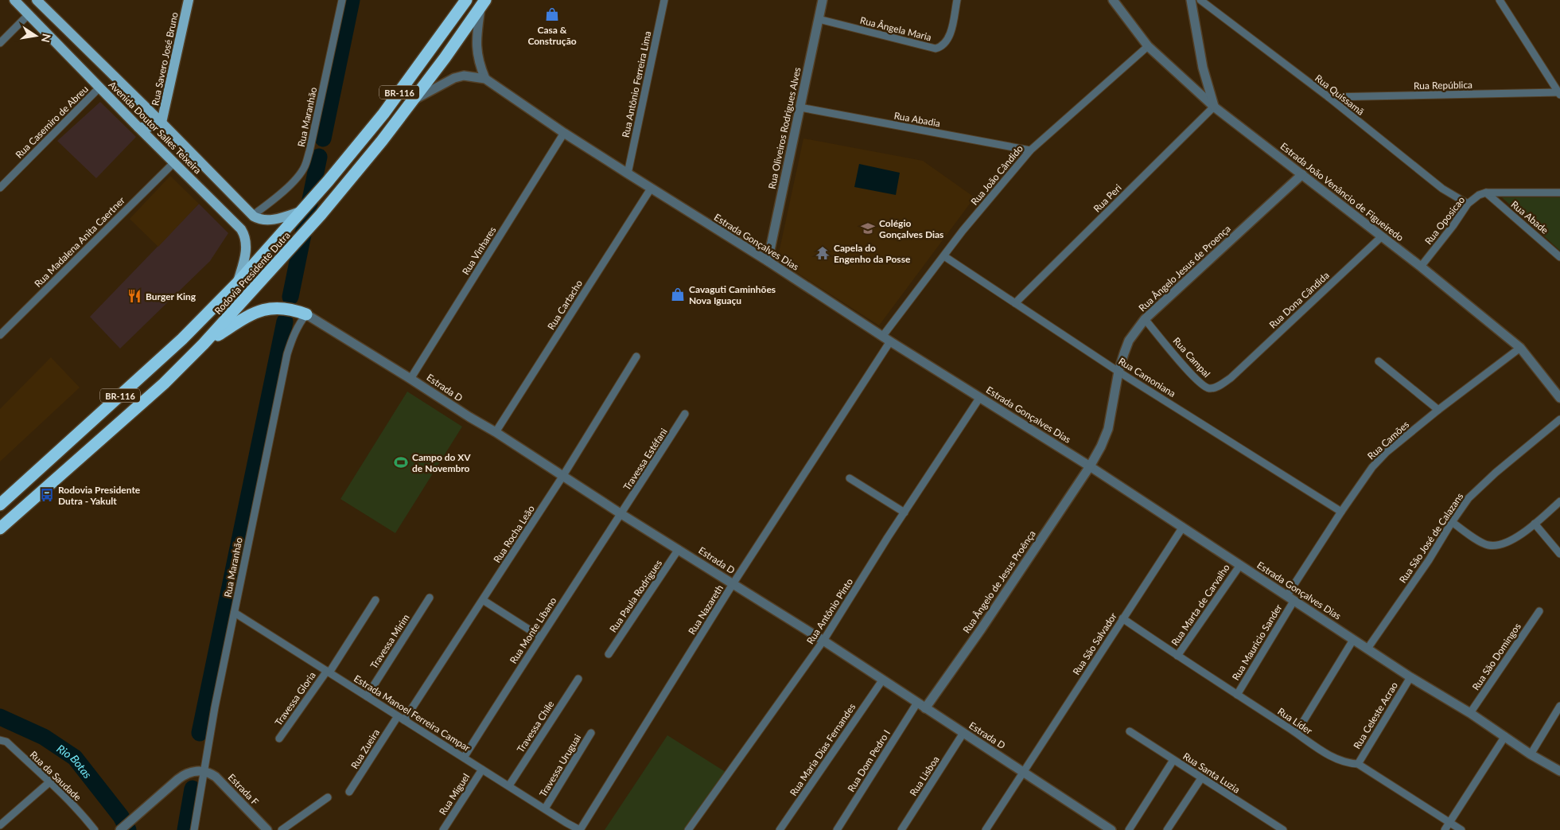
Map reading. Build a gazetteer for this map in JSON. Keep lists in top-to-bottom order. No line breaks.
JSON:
{"streets":{"highway":["BR-116","Rodovia Presidente Dutra"],"main road":["Rua Savero José Bruno","Avenida Doutor Salles Teixeira"],"street":["Rua Ângela Maria","Rua Antônio Ferreira Lima","Rua República","Rua Quissamã","Rua Maranhão","Rua Abadia","Rua Casemiro de Abreu","Rua Oliveiros Rodrigues Alves","Rua João Cândido","Estrada João Venâncio de Figueiredo","Rua Peri","Rua Abade","Rua Oposicao","Rua Madalena Anita Caertner","Estrada Gonçalves Dias","Rua Vinhares","Rua Ângelo Jesus de Proença","Rua Dona Cândida","Rua Cartacho","Rua Campal","Rua Camoniana","Estrada D","Rua Camões","Travessa Estéfani","Rua Rocha Leão","Rua São José de Calazans","Rua Ângelo de Jesus Proênça","Rua Paula Rodrigues","Rua Marta de Carvalho","Rua Nazareth","Rua Antônio Pinto","Rua Monte Líbano","Travessa Mirim","Rua Mauricio Sander","Rua São Salvador","Rua São Domingos","Travessa Gloria","Estrada Manoel Ferreira Campar","Rua Celeste Acrao","Rua Líder","Travessa Chile","Rua Zueira","Rua Maria Dias Fernandes","Rua Dom Pedro I","Travessa Uruguai","Rua Santa Luzia","Rua da Saudade","Rua Lisboa","Estrada F","Rua Miguel"]},"crossings":[["Rua Ângela Maria","Rua Oliveiros Rodrigues Alves"],["Rua Savero José Bruno","Avenida Doutor Salles Teixeira"],["Rua Antônio Ferreira Lima","Estrada Gonçalves Dias"],["Rua República","Rua Quissamã"],["Rua Quissamã","Rua Oposicao"],["Rua Maranhão","Avenida Doutor Salles Teixeira"],["Rua Maranhão","Estrada D"],["Rua Maranhão","Estrada Manoel Ferreira Campar"],["Rua Maranhão","Estrada F"],["Rua Abadia","Rua Oliveiros Rodrigues Alves"],["Rua Abadia","Rua João Cândido"],["Rua Casemiro de Abreu","Avenida Doutor Salles Teixeira"],["Avenida Doutor Salles Teixeira","Rua Madalena Anita Caertner"],["Avenida Doutor Salles Teixeira","Rodovia Presidente Dutra"],["Rua Oliveiros Rodrigues Alves","Estrada Gonçalves Dias"],["Rua João Cândido","Estrada João Venâncio de Figueiredo"],["Rua João Cândido","Estrada Gonçalves Dias"],["Rua João Cândido","Rua Camoniana"],["Estrada João Venâncio de Figueiredo","Rua Peri"],["Estrada João Venâncio de Figueiredo","Rua Oposicao"],["Estrada João Venâncio de Figueiredo","Rua Ângelo Jesus de Proença"],["Estrada João Venâncio de Figueiredo","Rua Dona Cândida"],["Estrada João Venâncio de Figueiredo","Rua Camões"],["Rua Peri","Rua Camoniana"],["Rua Abade","Rua Oposicao"],["Estrada Gonçalves Dias","Rua Vinhares"],["Estrada Gonçalves Dias","Rua Ângelo Jesus de Proença"],["Estrada Gonçalves Dias","Rodovia Presidente Dutra"],["Estrada Gonçalves Dias","Rua Cartacho"],["Estrada Gonçalves Dias","Rua Camões"],["Estrada Gonçalves Dias","Rua São José de Calazans"],["Estrada Gonçalves Dias","Rua Ângelo de Jesus Proênça"],["Estrada Gonçalves Dias","Rua Marta de Carvalho"],["Estrada Gonçalves Dias","Rua Nazareth"],["Estrada Gonçalves Dias","Rua Antônio Pinto"],["Estrada Gonçalves Dias","Rua Mauricio Sander"],["Estrada Gonçalves Dias","Rua São Salvador"],["Estrada Gonçalves Dias","Rua São Domingos"],["Estrada Gonçalves Dias","Rua Celeste Acrao"],["Rua Vinhares","Estrada D"],["Rua Ângelo Jesus de Proença","Rua Campal"],["Rua Ângelo Jesus de Proença","Rua Camoniana"],["Rua Ângelo Jesus de Proença","Rua Ângelo de Jesus Proênça"],["Rua Dona Cândida","Rua Campal"],["Rua Cartacho","Estrada D"],["Rua Camoniana","Rua Camões"],["Estrada D","Travessa Estéfani"],["Estrada D","Rua Rocha Leão"],["Estrada D","Rua Ângelo de Jesus Proênça"],["Estrada D","Rua Paula Rodrigues"],["Estrada D","Rua Nazareth"],["Estrada D","Rua Antônio Pinto"],["Estrada D","Rua Monte Líbano"],["Estrada D","Rua São Salvador"],["Estrada D","Rua Maria Dias Fernandes"],["Estrada D","Rua Dom Pedro I"],["Estrada D","Rua Lisboa"],["Rua Camões","Rua Mauricio Sander"],["Travessa Estéfani","Rua Monte Líbano"],["Rua Rocha Leão","Estrada Manoel Ferreira Campar"],["Rua Rocha Leão","Rua Zueira"],["Rua Marta de Carvalho","Rua Líder"],["Rua Nazareth","Estrada Manoel Ferreira Campar"],["Rua Monte Líbano","Estrada Manoel Ferreira Campar"],["Travessa Mirim","Estrada Manoel Ferreira Campar"],["Rua Mauricio Sander","Rua Líder"],["Rua São Salvador","Rua Líder"],["Travessa Gloria","Estrada Manoel Ferreira Campar"],["Estrada Manoel Ferreira Campar","Travessa Chile"],["Estrada Manoel Ferreira Campar","Rua Zueira"],["Estrada Manoel Ferreira Campar","Travessa Uruguai"],["Estrada Manoel Ferreira Campar","Rua Miguel"],["Rua Celeste Acrao","Rua Líder"]],"water":["Rio Botas"],"places":{"shop":["Casa & Construção","Cavaguti Caminhões Nova Iguaçu"],"school or university":["Colégio Gonçalves Dias"],"temple":["Capela do Engenho da Posse"],"restaurant":["Burger King"],"sports":["Campo do XV de Novembro"],"bus stop":["Rodovia Presidente Dutra - Yakult"]},"north":"right"}
